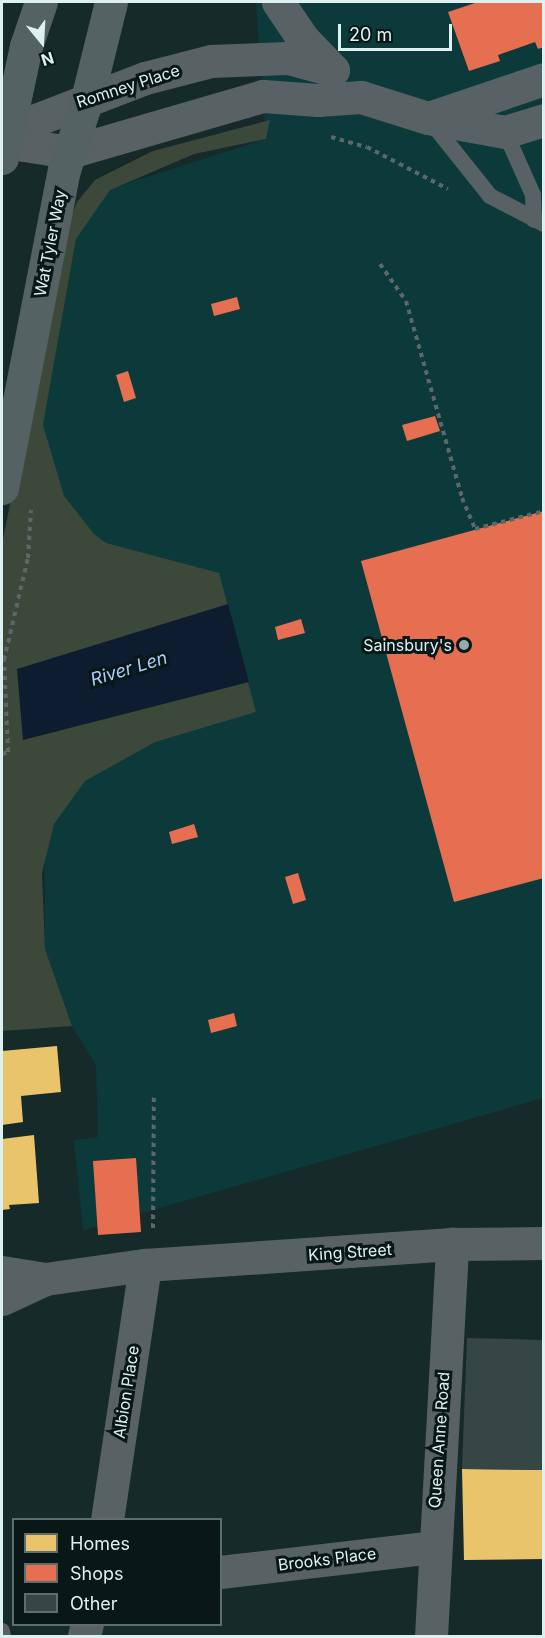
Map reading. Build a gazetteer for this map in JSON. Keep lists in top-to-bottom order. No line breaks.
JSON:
{"streets":{"highway":["Wat Tyler Way"],"street":["Romney Place","King Street","Albion Place","Queen Anne Road","Brooks Place"]},"crossings":[["Romney Place","Wat Tyler Way"],["King Street","Albion Place"],["King Street","Queen Anne Road"],["Queen Anne Road","Brooks Place"]],"water":["River Len"],"places":["Sainsbury's"],"legend":["Homes","Shops","Other"],"scale_bar":"20 m","north":"bottom"}
